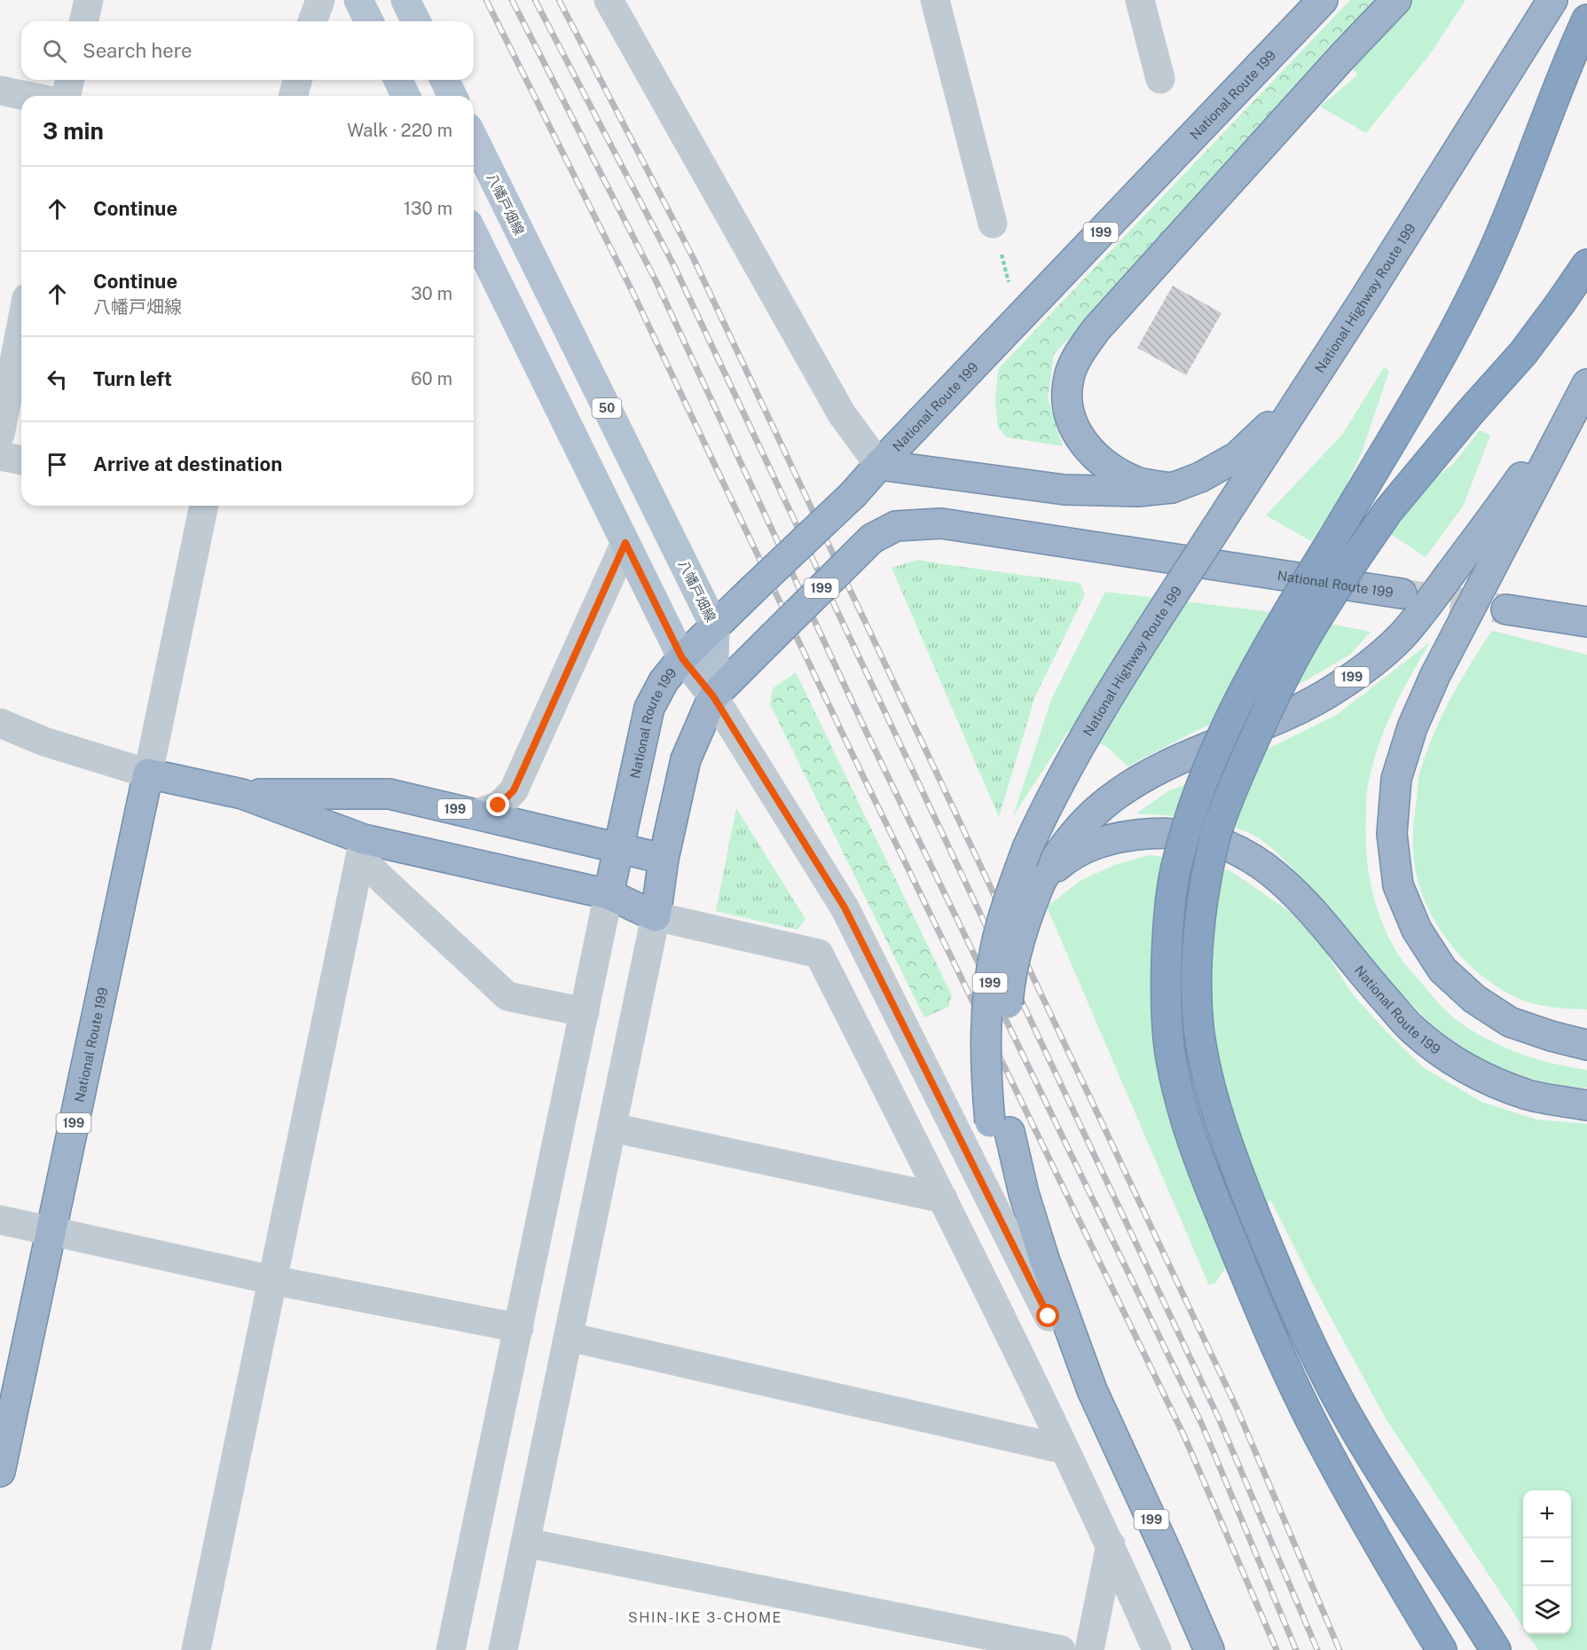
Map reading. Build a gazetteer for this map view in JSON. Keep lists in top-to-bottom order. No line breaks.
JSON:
{"streets":{"highway":["National Route 199","199","National Highway Route 199"],"main road":["八幡戸畑線","50"]},"crossings":[["National Route 199","八幡戸畑線"],["National Route 199","199"],["National Route 199","National Highway Route 199"]],"districts":["SHIN-IKE 3-CHOME"],"page":{"search":"Search here","heading":["3 min","Walk · 220 m"],"list":[["Continue","130 m"],["Continue","八幡戸畑線","30 m"],["Turn left","60 m"],"Arrive at destination"],"map_buttons":["+","−"]}}
